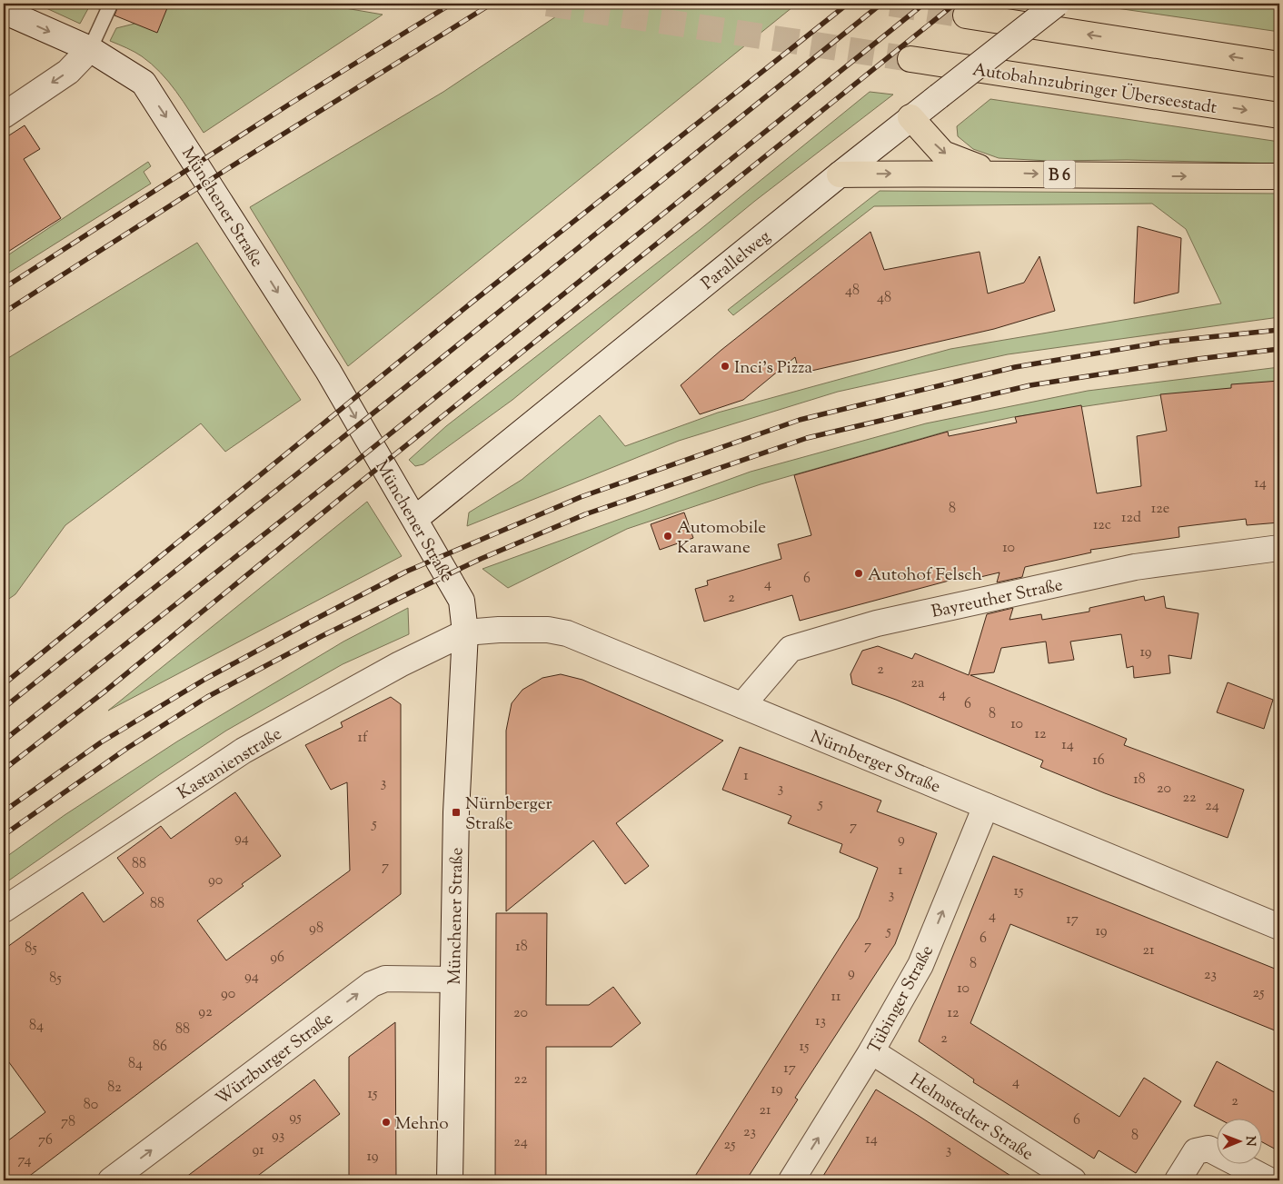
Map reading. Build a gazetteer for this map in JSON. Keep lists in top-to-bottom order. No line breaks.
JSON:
{"streets":{"highway":["Autobahnzubringer Überseestadt","B 6"],"street":["Münchener Straße","Parallelweg","Bayreuther Straße","Nürnberger Straße","Kastanienstraße","Tübinger Straße","Würzburger Straße","Helmstedter Straße"]},"crossings":[["B 6","Parallelweg"],["Münchener Straße","Parallelweg"],["Münchener Straße","Nürnberger Straße"],["Münchener Straße","Kastanienstraße"],["Münchener Straße","Würzburger Straße"],["Bayreuther Straße","Nürnberger Straße"],["Nürnberger Straße","Kastanienstraße"],["Nürnberger Straße","Tübinger Straße"],["Tübinger Straße","Helmstedter Straße"]],"one_way":["Münchener Straße","Tübinger Straße","Würzburger Straße"],"places":{"other":["Inci's Pizza","Automobile Karawane","Autohof Felsch","Mehno"],"transit":["Nürnberger Straße"]},"house_numbers":["48","48","14","8","12e","12d","12c","10","6","4","2","19","2","2a","4","6","8","10","12","1f","14","16","1","18","3","3","20","22","5","24","5","7","94","9","88","7","1","90","15","3","88","4","17","98","5","19","6","7","18","85","21","96","8","9","23","94","85","10","25","90","11","92","20","12","13","84","88","2","86","15","84","17","22","4","82","19","15","2","80","21","95","6","78","23","93","8","14","76","24","25","91","3","19","74"],"north":"right"}
